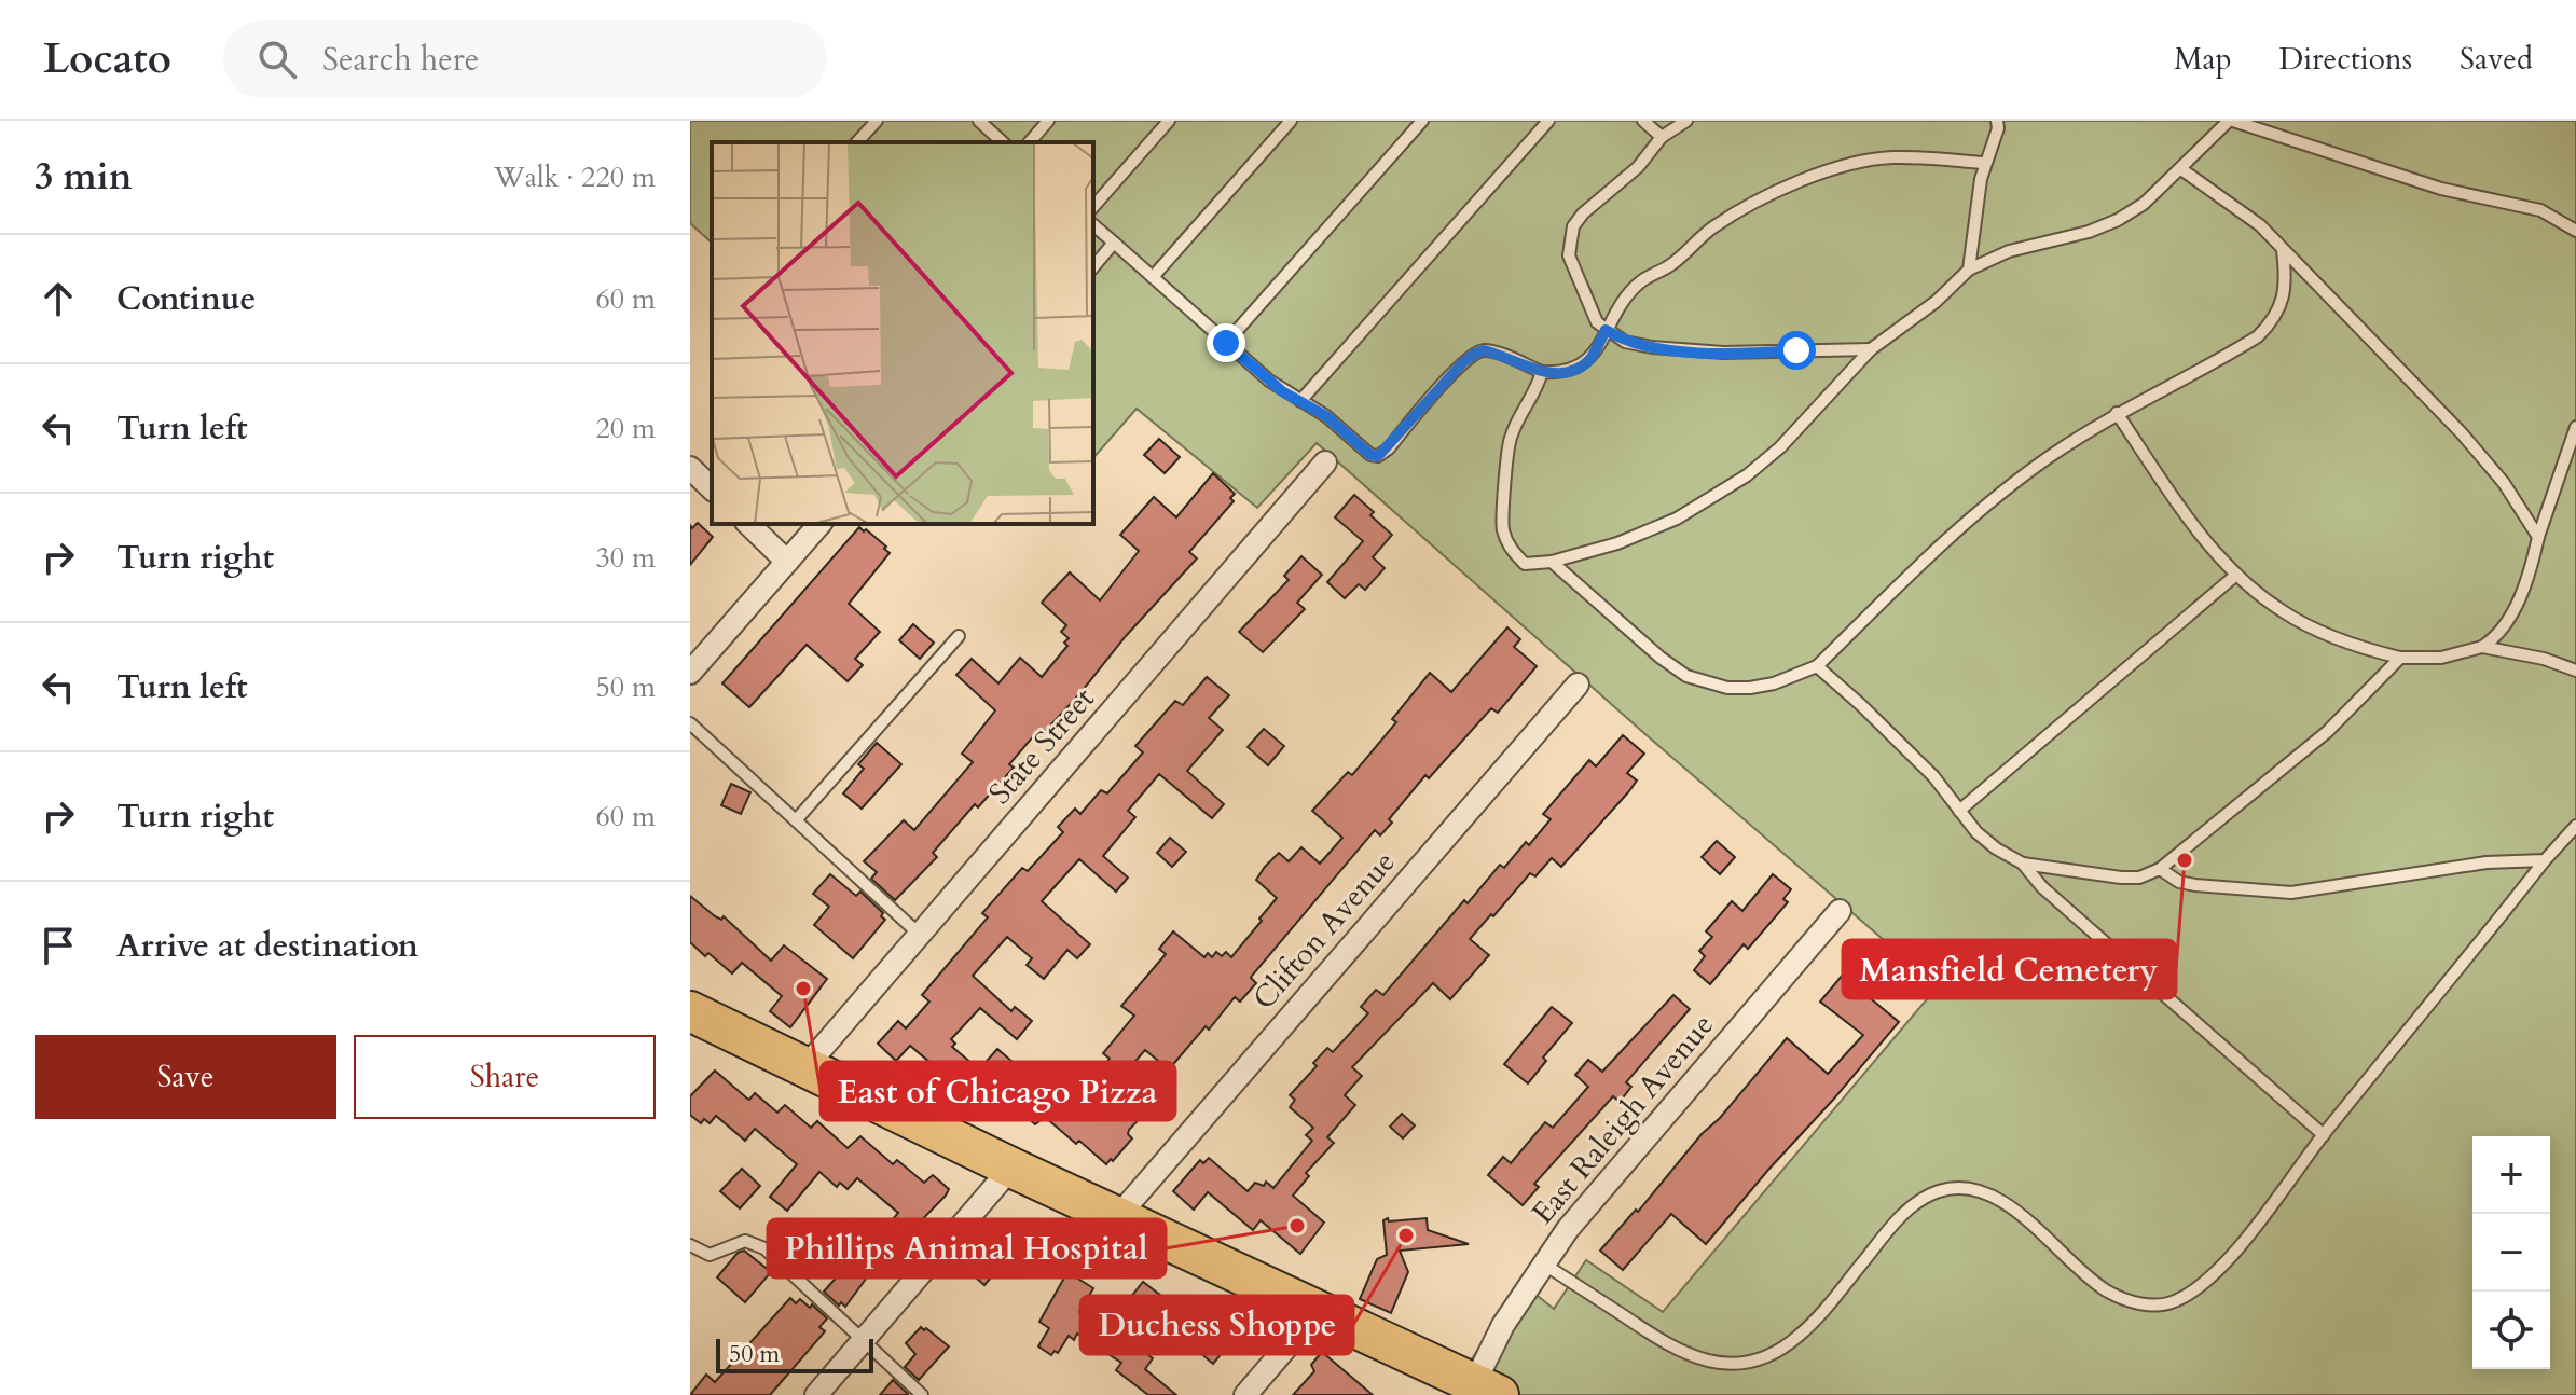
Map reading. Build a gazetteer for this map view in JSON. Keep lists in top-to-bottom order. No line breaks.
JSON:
{"streets":{"street":["State Street","Clifton Avenue","East Raleigh Avenue"]},"places":["Mansfield Cemetery","East of Chicago Pizza","Phillips Animal Hospital","Duchess Shoppe"],"scale_bar":"50 m","page":{"header":"Locato","search":"Search here","nav":["Map","Directions","Saved"],"heading":["3 min","Walk · 220 m"],"list":[["Continue","60 m"],["Turn left","20 m"],["Turn right","30 m"],["Turn left","50 m"],["Turn right","60 m"],"Arrive at destination"],"buttons":["Save","Share"],"map_buttons":["+","−"],"scale":"50 m"}}
